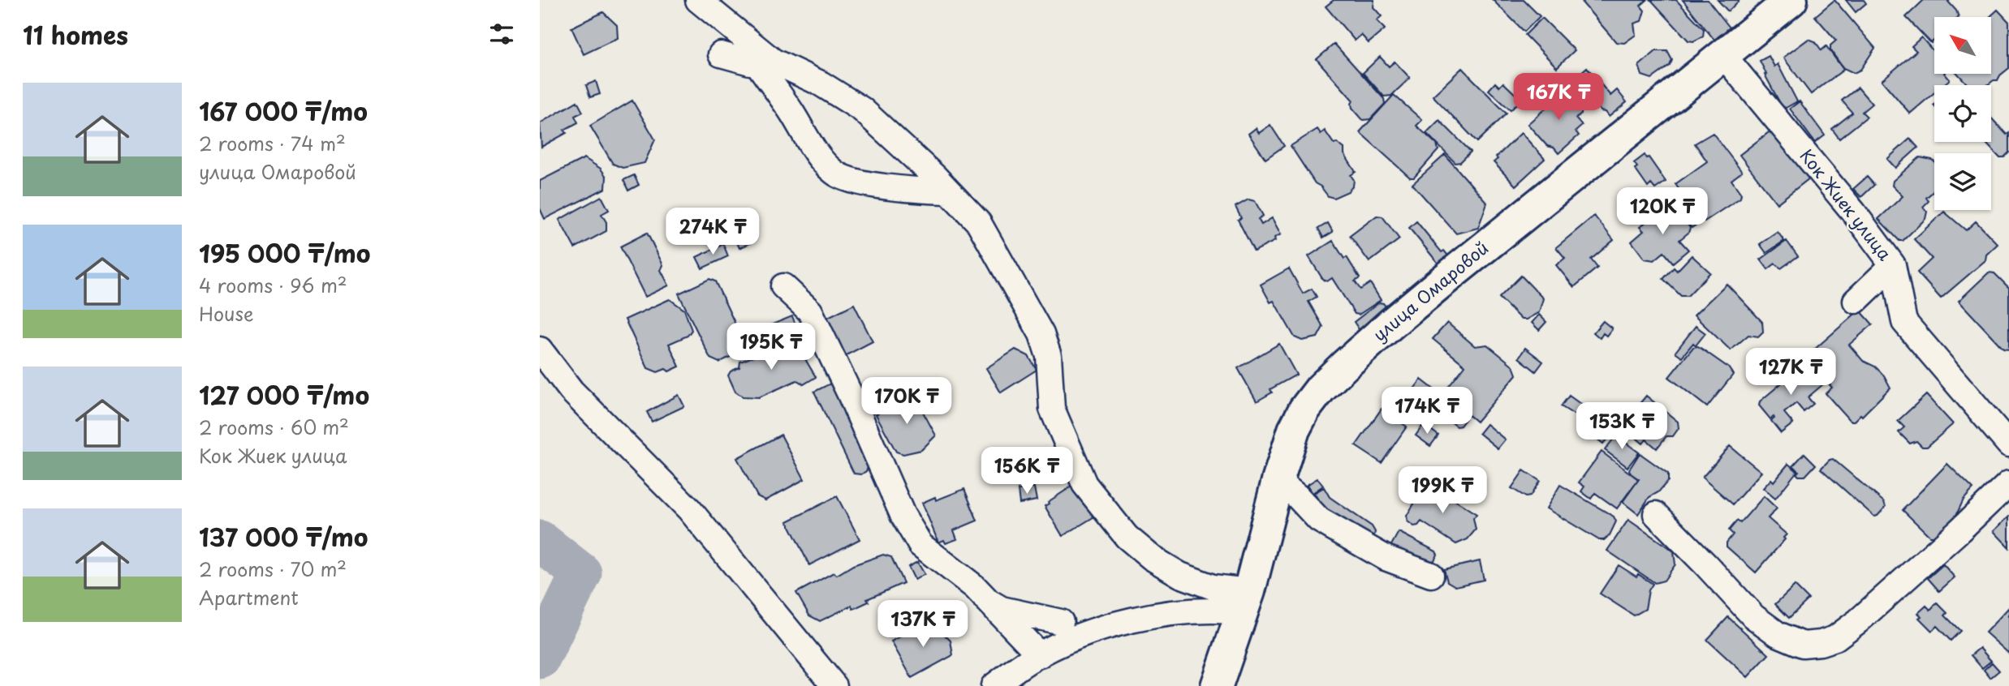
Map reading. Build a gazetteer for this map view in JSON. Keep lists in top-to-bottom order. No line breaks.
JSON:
{"streets":{"street":["Кок Жиек улица","улица Омаровой"]},"crossings":[["Кок Жиек улица","улица Омаровой"]],"north":"top left","page":{"heading":"11 homes","list":[{"name":"167 000 ₸/mo","note":"2 rooms · 74 m² · улица Омаровой"},{"name":"195 000 ₸/mo","note":"4 rooms · 96 m² · House"},{"name":"127 000 ₸/mo","note":"2 rooms · 60 m² · Кок Жиек улица"},{"name":"137 000 ₸/mo","note":"2 rooms · 70 m² · Apartment"}],"price":["167K ₸","120K ₸","274K ₸","195K ₸","127K ₸","170K ₸","174K ₸","153K ₸","156K ₸","199K ₸","137K ₸"]}}
